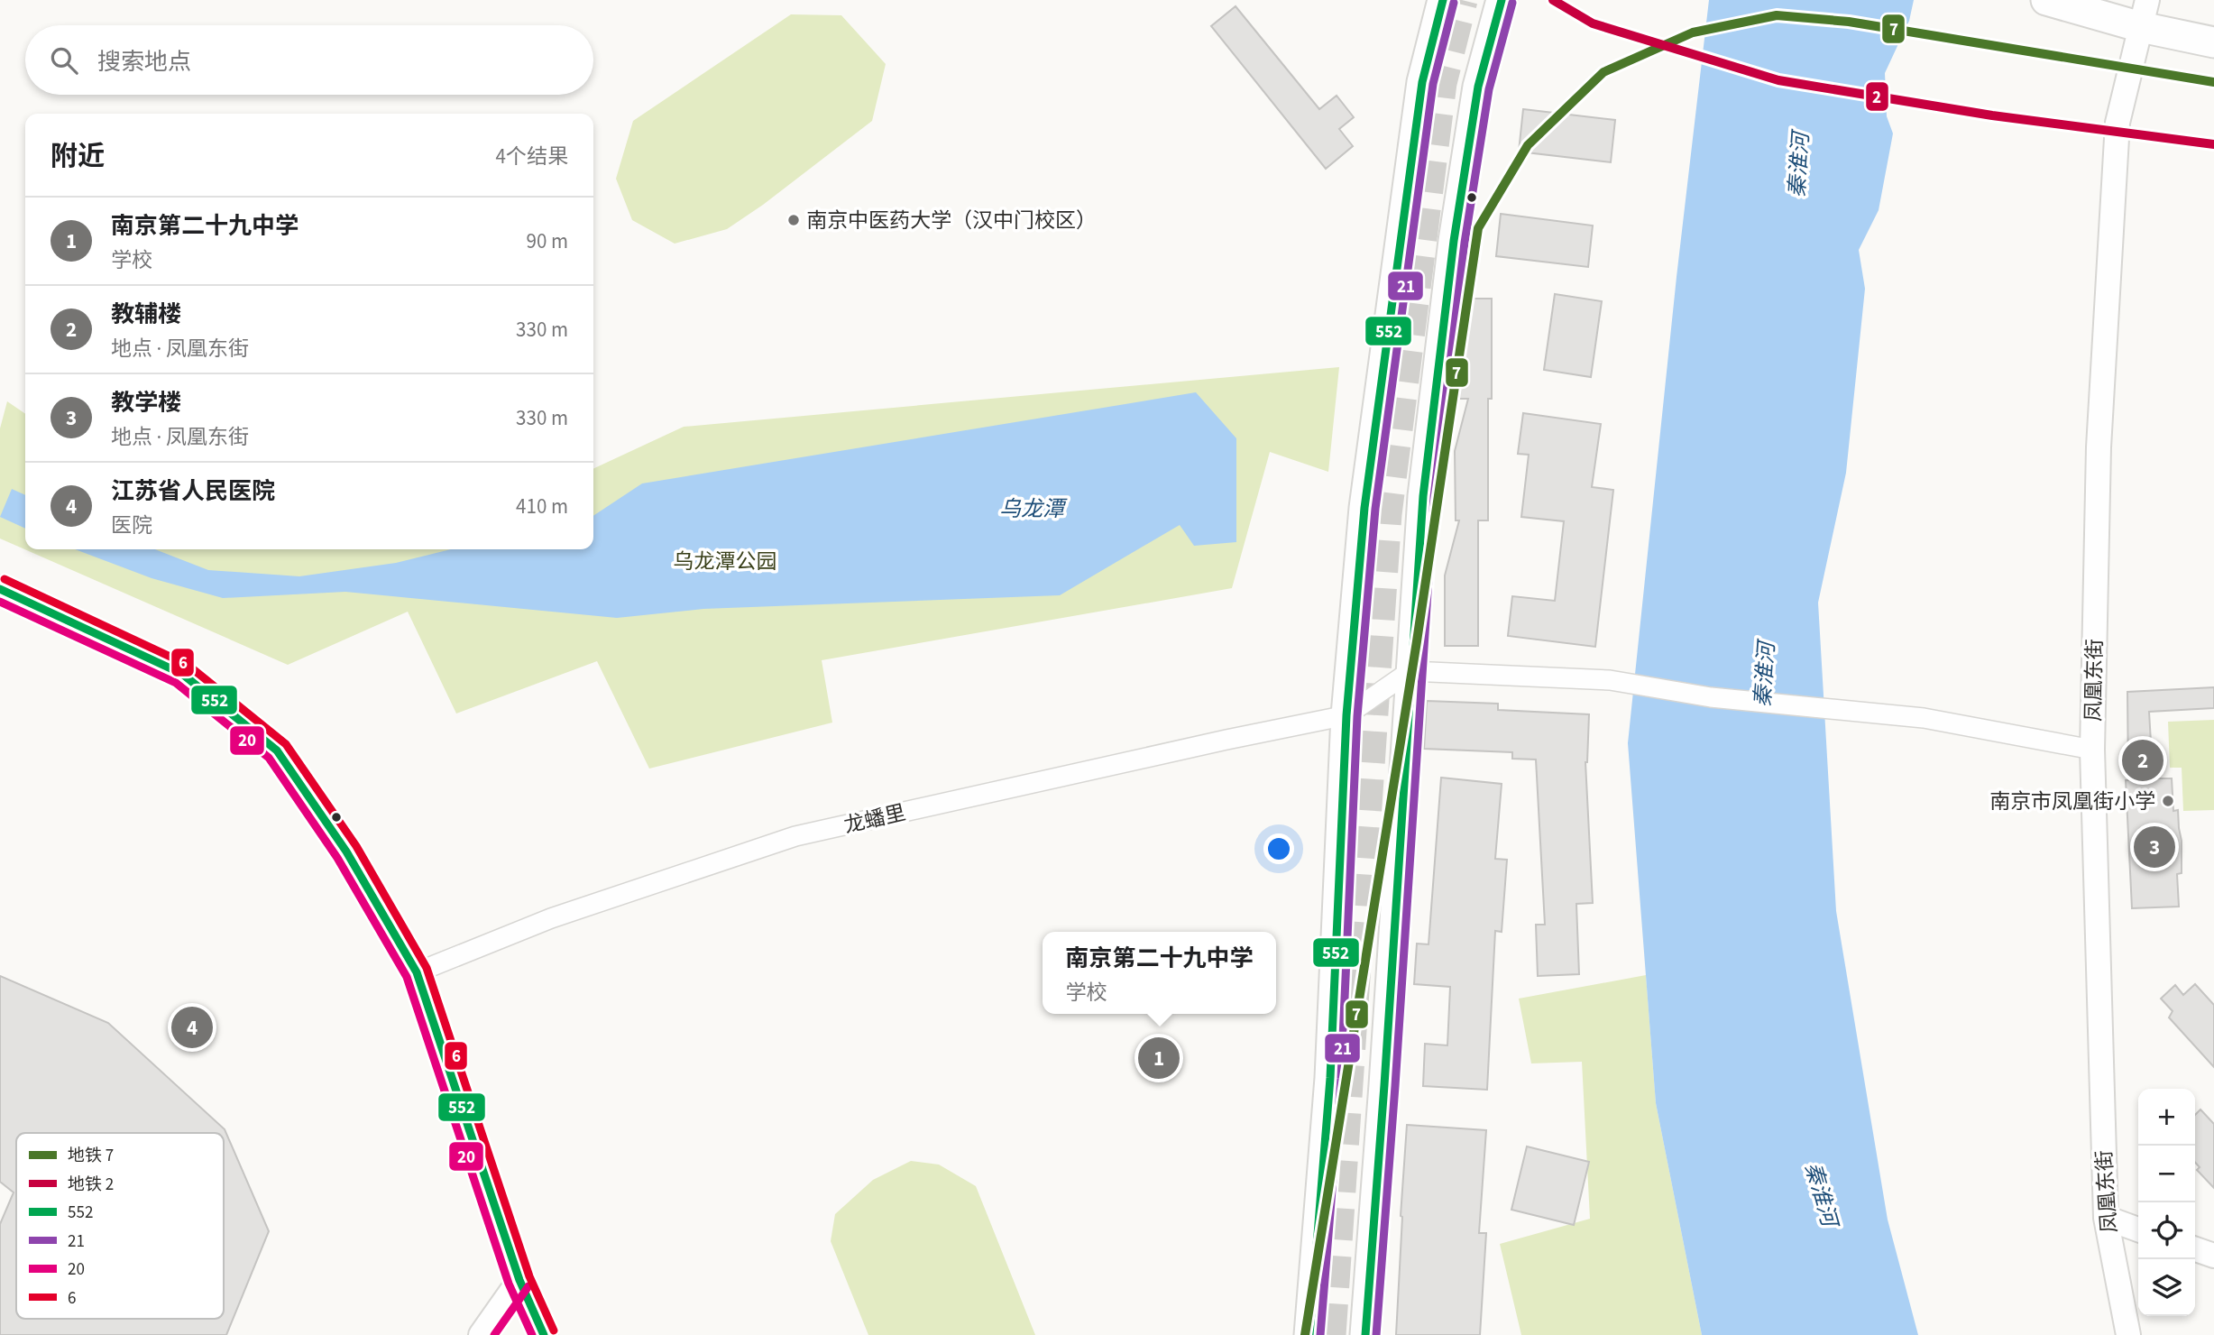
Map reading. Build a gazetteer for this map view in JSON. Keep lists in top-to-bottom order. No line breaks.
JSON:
{"streets":{"street":["凤凰东街","龙蟠里"]},"water":["秦淮河","乌龙潭"],"parks":["乌龙潭公园"],"places":["南京中医药大学（汉中门校区）","南京市凤凰街小学"],"lines":["metro line 2","transit line 552","transit line 21","metro line 7","transit line 6","transit line 20"],"legend":["地铁 7","地铁 2","552","21","20","6"],"page":{"search":"搜索地点","heading":["附近","4个结果"],"list":[{"mark":"1","name":"南京第二十九中学","note":"学校","value":"90 m"},{"mark":"2","name":"教辅楼","note":"地点 · 凤凰东街","value":"330 m"},{"mark":"3","name":"教学楼","note":"地点 · 凤凰东街","value":"330 m"},{"mark":"4","name":"江苏省人民医院","note":"医院","value":"410 m"}],"pins":["2","3","4","1"],"popup":["南京第二十九中学","学校"],"map_buttons":["+","−"]}}
